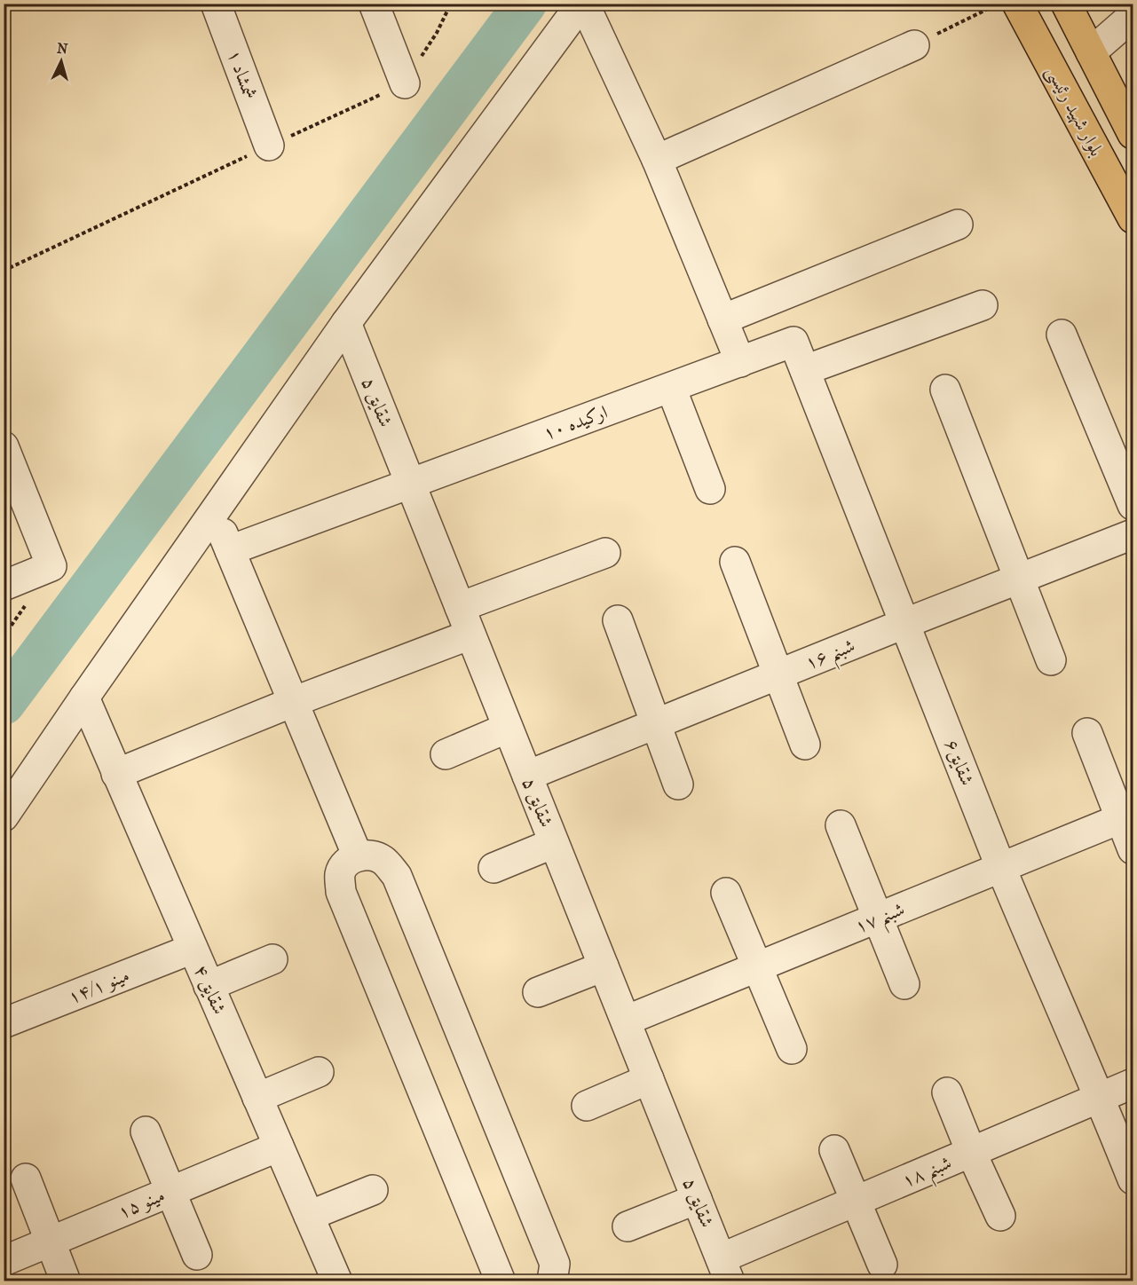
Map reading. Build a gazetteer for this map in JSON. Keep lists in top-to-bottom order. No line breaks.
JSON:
{"streets":{"main road":["بلوار شهید رئیسی"],"street":["شمشاد ۱","شقایق ۵","ارکیده ۱۰","شبنم ۱۶","شقایق۶","شبنم ۱۷","مینو ۱۴/۱","شقایق ۴","شبنم ۱۸","مینو ۱۵"]},"crossings":[["شقایق ۵","ارکیده ۱۰"],["شقایق ۵","شبنم ۱۶"],["شقایق ۵","شبنم ۱۷"],["شقایق ۵","شبنم ۱۸"],["ارکیده ۱۰","شقایق۶"],["شبنم ۱۶","شقایق۶"],["شقایق۶","شبنم ۱۷"],["شقایق۶","شبنم ۱۸"],["مینو ۱۴/۱","شقایق ۴"],["شقایق ۴","مینو ۱۵"]],"north":"top"}
